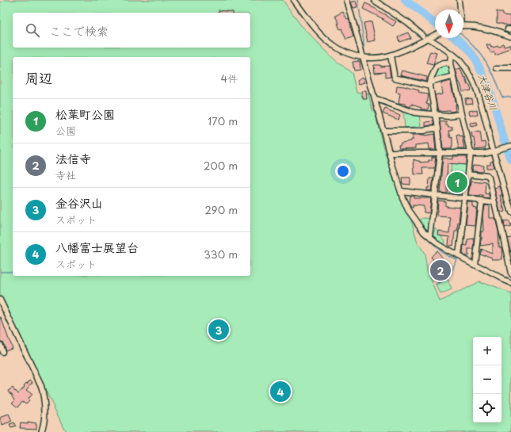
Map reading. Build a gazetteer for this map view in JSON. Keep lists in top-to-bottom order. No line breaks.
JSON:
{"water":["大津谷川"],"north":"bottom","page":{"search":"ここで検索","heading":["周辺","4件"],"list":[{"mark":"1","name":"松葉町公園","note":"公園","value":"170 m"},{"mark":"2","name":"法信寺","note":"寺社","value":"200 m"},{"mark":"3","name":"金谷沢山","note":"スポット","value":"290 m"},{"mark":"4","name":"八幡富士展望台","note":"スポット","value":"330 m"}],"pins":["1","2","3","4"],"map_buttons":["+","−"]}}
